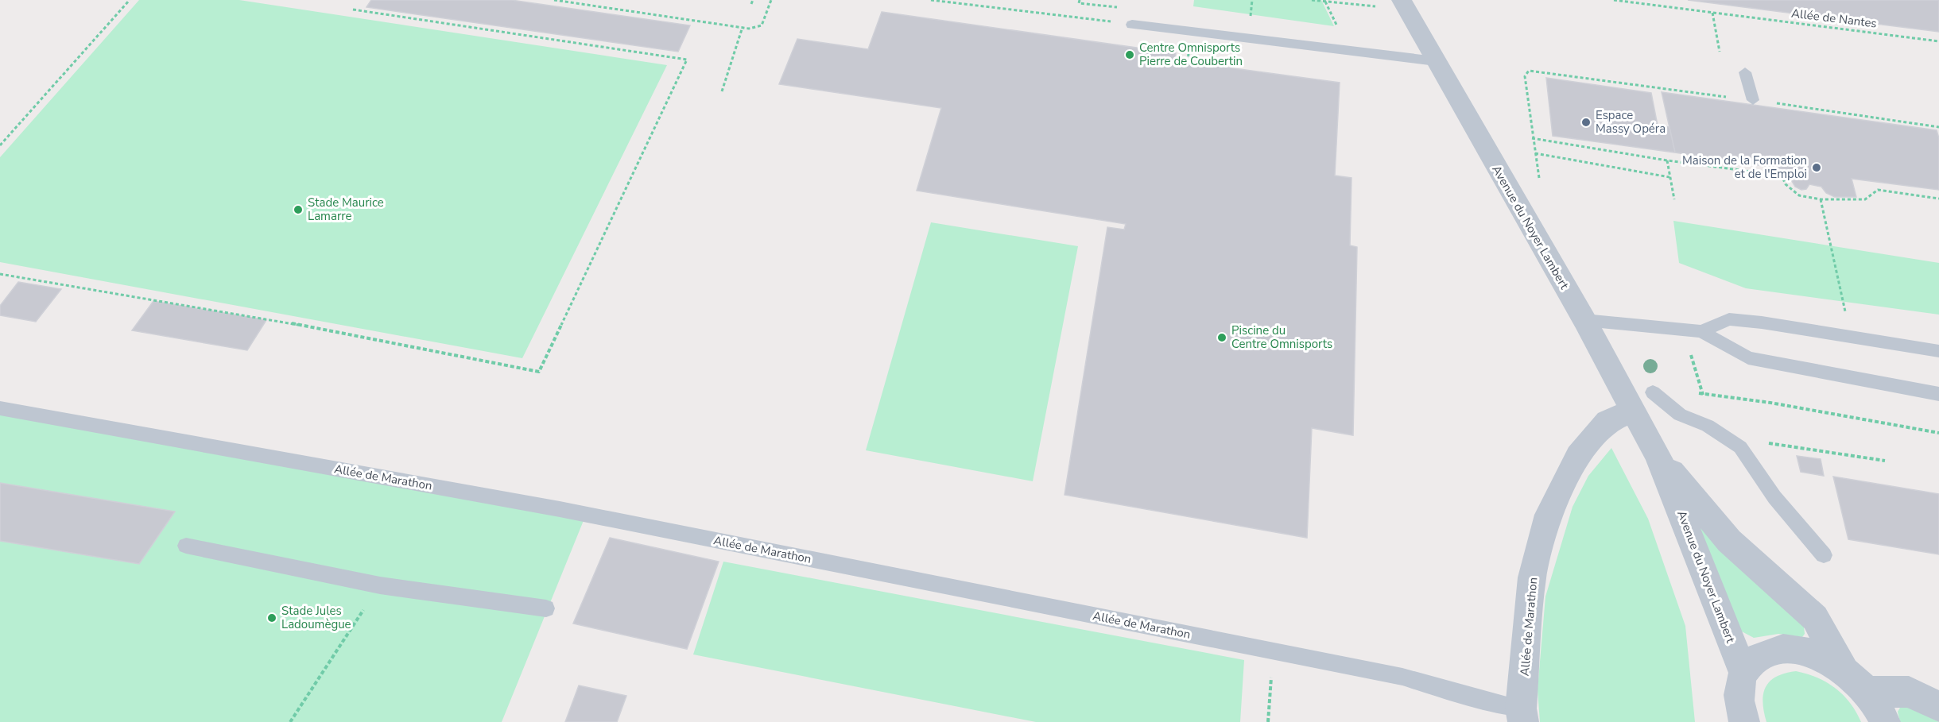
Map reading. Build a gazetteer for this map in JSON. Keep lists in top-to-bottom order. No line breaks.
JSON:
{"streets":{"street":["Avenue du Noyer Lambert","Allée de Marathon"],"path":["Allée de Nantes"]},"crossings":[["Avenue du Noyer Lambert","Allée de Marathon"]],"places":["Centre Omnisports Pierre de Coubertin","Espace Massy Opéra","Maison de la Formation et de l'Emploi","Stade Maurice Lamarre","Piscine du Centre Omnisports","Stade Jules Ladoumègue"]}
